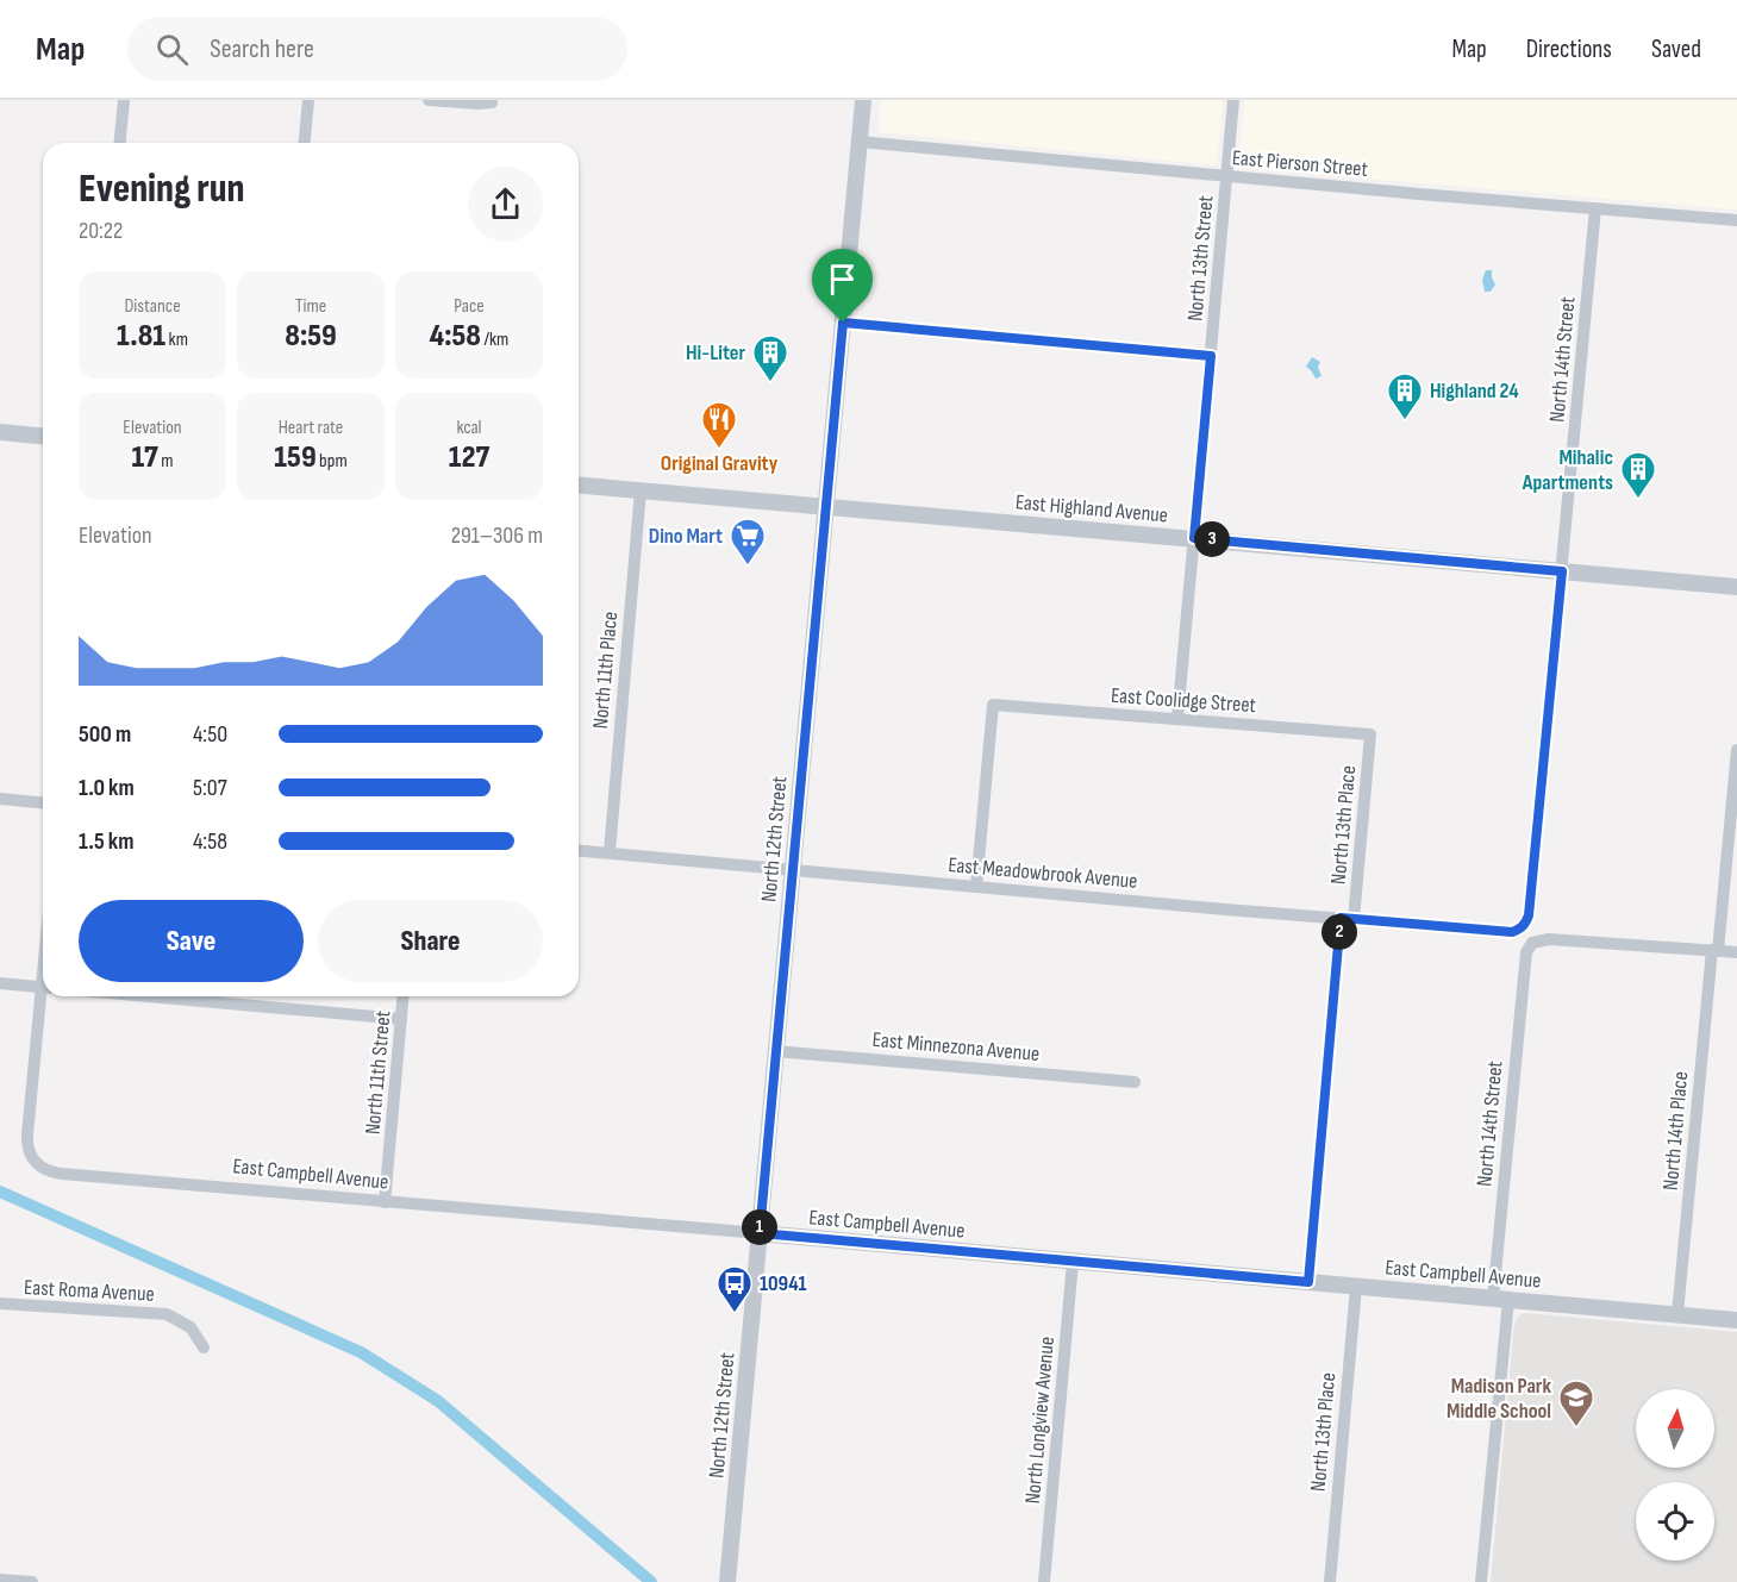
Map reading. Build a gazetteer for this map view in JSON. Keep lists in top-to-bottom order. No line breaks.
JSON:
{"streets":{"street":["East Pierson Street","North 13th Street","North 14th Street","East Highland Avenue","North 11th Place","East Coolidge Street","North 13th Place","North 12th Street","East Meadowbrook Avenue","East Minnezona Avenue","North 11th Street","North 14th Place","East Campbell Avenue","East Roma Avenue","North Longview Avenue"]},"crossings":[["East Pierson Street","North 13th Street"],["East Pierson Street","North 14th Street"],["East Pierson Street","North 12th Street"],["North 13th Street","East Highland Avenue"],["North 13th Street","East Coolidge Street"],["North 14th Street","East Highland Avenue"],["North 14th Street","East Meadowbrook Avenue"],["North 14th Street","North 14th Place"],["North 14th Street","East Campbell Avenue"],["East Highland Avenue","North 11th Place"],["East Highland Avenue","North 12th Street"],["North 11th Place","East Meadowbrook Avenue"],["East Coolidge Street","North 13th Place"],["East Coolidge Street","East Meadowbrook Avenue"],["North 13th Place","East Meadowbrook Avenue"],["North 13th Place","East Campbell Avenue"],["North 12th Street","East Meadowbrook Avenue"],["North 12th Street","East Minnezona Avenue"],["North 12th Street","East Campbell Avenue"],["North 11th Street","East Campbell Avenue"],["North 14th Place","East Campbell Avenue"],["East Campbell Avenue","North Longview Avenue"]],"places":{"building":["Hi-Liter","Highland 24","Mihalic Apartments"],"restaurant":["Original Gravity"],"supermarket":["Dino Mart"],"bus stop":["10941"],"school or university":["Madison Park Middle School"]},"north":"top","page":{"header":"Map","search":"Search here","nav":["Map","Directions","Saved"],"heading":["Evening run","20:22"],"stats":[["Distance","1.81 km"],["Time","8:59"],["Pace","4:58 /km"],["Elevation","17 m"],["Heart rate","159 bpm"],["kcal","127"]],"chart":["Elevation","291–306 m"],"pins":["3","2","1"],"list":[{"name":"500 m","note":"4:50"},{"name":"1.0 km","note":"5:07"},{"name":"1.5 km","note":"4:58"}],"buttons":["Save","Share"]}}
